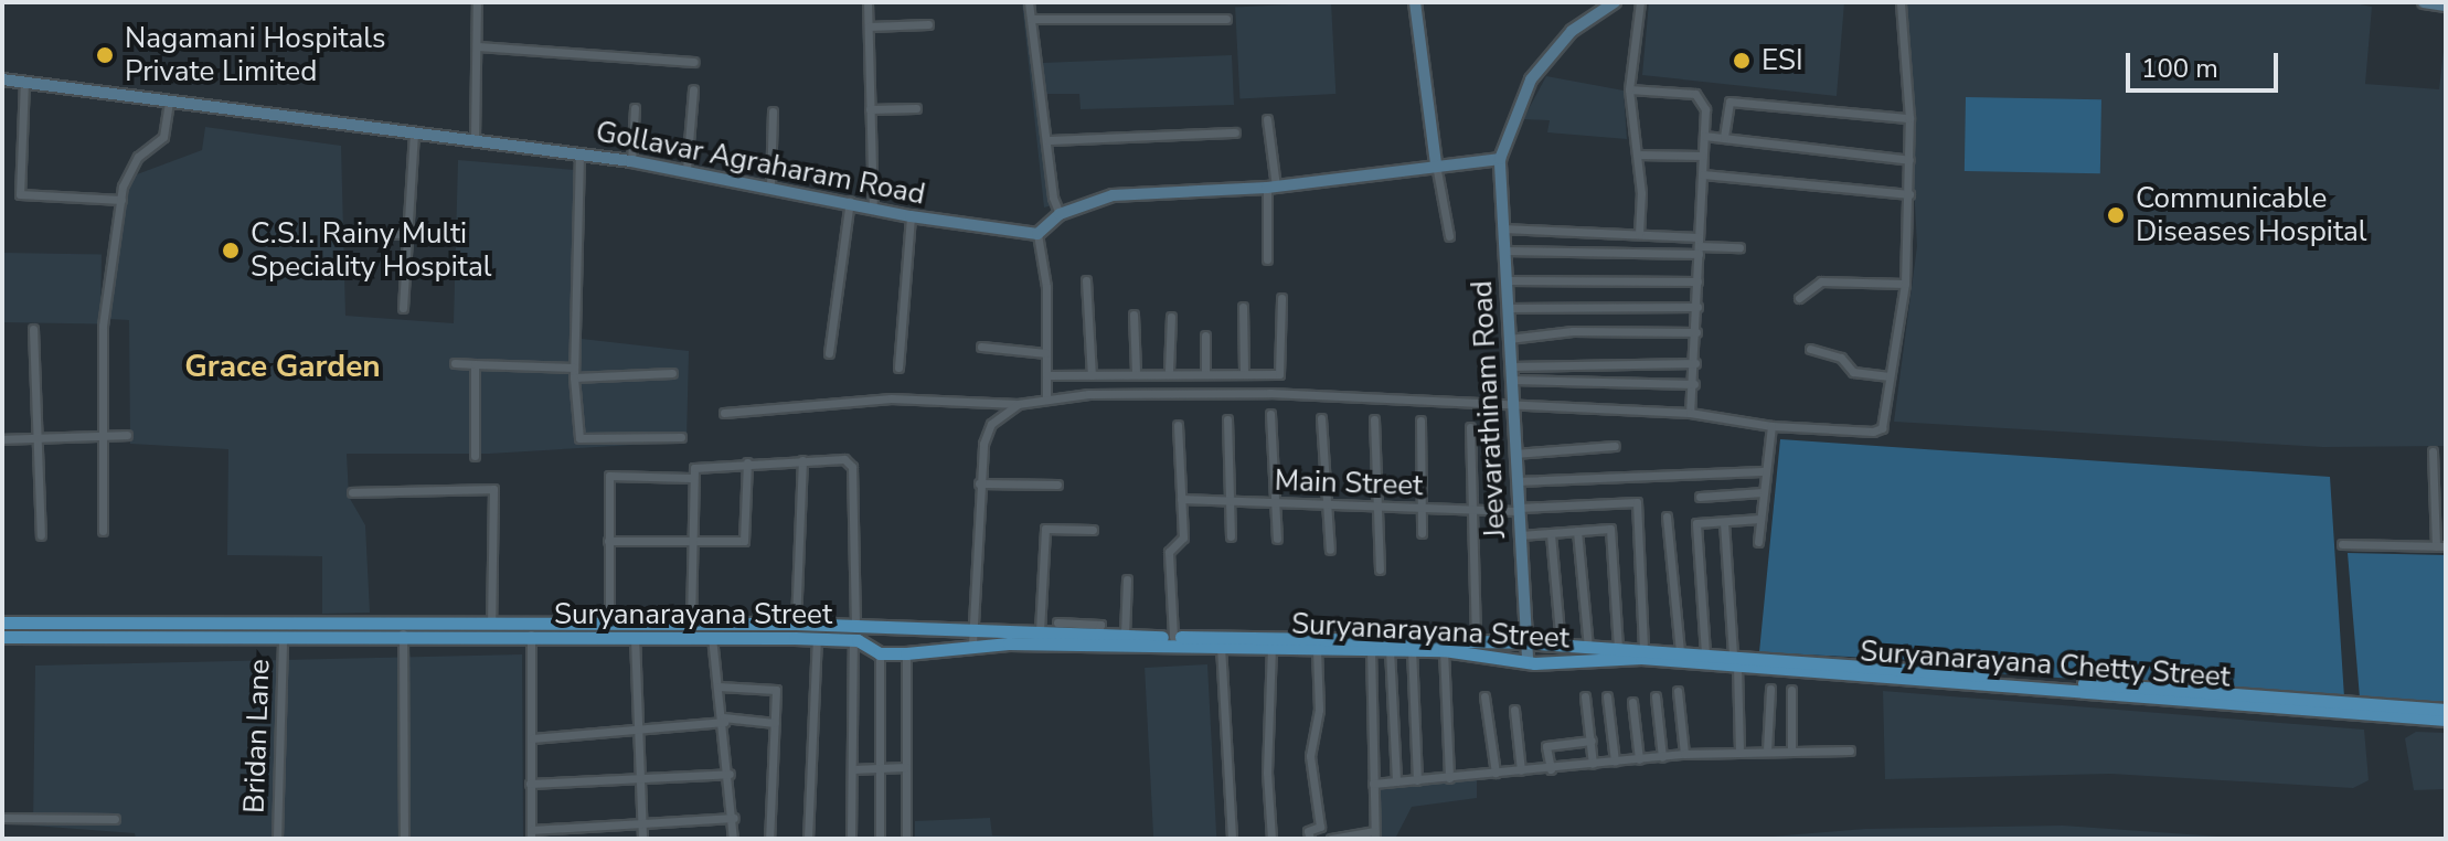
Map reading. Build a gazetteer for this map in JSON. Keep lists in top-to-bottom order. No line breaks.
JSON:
{"streets":{"main road":["Suryanarayana Street","Suryanarayana Chetty Street"],"street":["Gollavar Agraharam Road","Jeevarathinam Road","Main Street","Bridan Lane"]},"crossings":[["Jeevarathinam Road","Main Street"],["Jeevarathinam Road","Suryanarayana Street"],["Main Street","Suryanarayana Street"],["Main Street","Suryanarayana Chetty Street"],["Suryanarayana Street","Suryanarayana Chetty Street"],["Suryanarayana Street","Bridan Lane"]],"districts":["Grace Garden"],"places":["Nagamani Hospitals Private Limited","ESI","Communicable Diseases Hospital","C.S.I. Rainy Multi Speciality Hospital"],"scale_bar":"100 m"}
